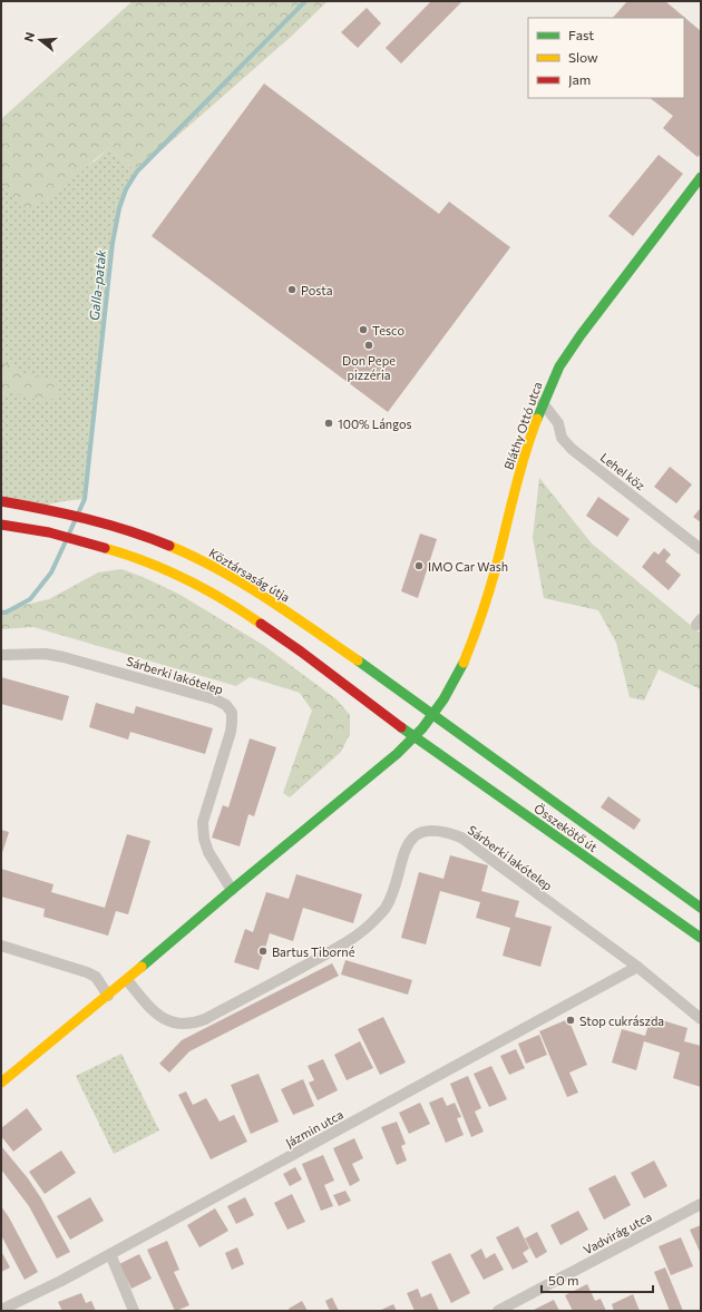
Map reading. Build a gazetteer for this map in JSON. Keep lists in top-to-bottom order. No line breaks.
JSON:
{"streets":{"street":["Bláthy Ottó utca","Lehel köz","Köztársaság útja","Sárberki lakótelep","Összekötő út","Jázmin utca","Vadvirág utca"]},"crossings":[["Bláthy Ottó utca","Lehel köz"],["Bláthy Ottó utca","Köztársaság útja"],["Bláthy Ottó utca","Sárberki lakótelep"],["Bláthy Ottó utca","Összekötő út"],["Köztársaság útja","Összekötő út"],["Sárberki lakótelep","Jázmin utca"]],"water":["Galla-patak"],"places":["Posta","Tesco","Don Pepe pizzéria","100% Lángos","IMO Car Wash","Bartus Tiborné","Stop cukrászda"],"legend":["Fast","Slow","Jam"],"scale_bar":"50 m","north":"left"}
